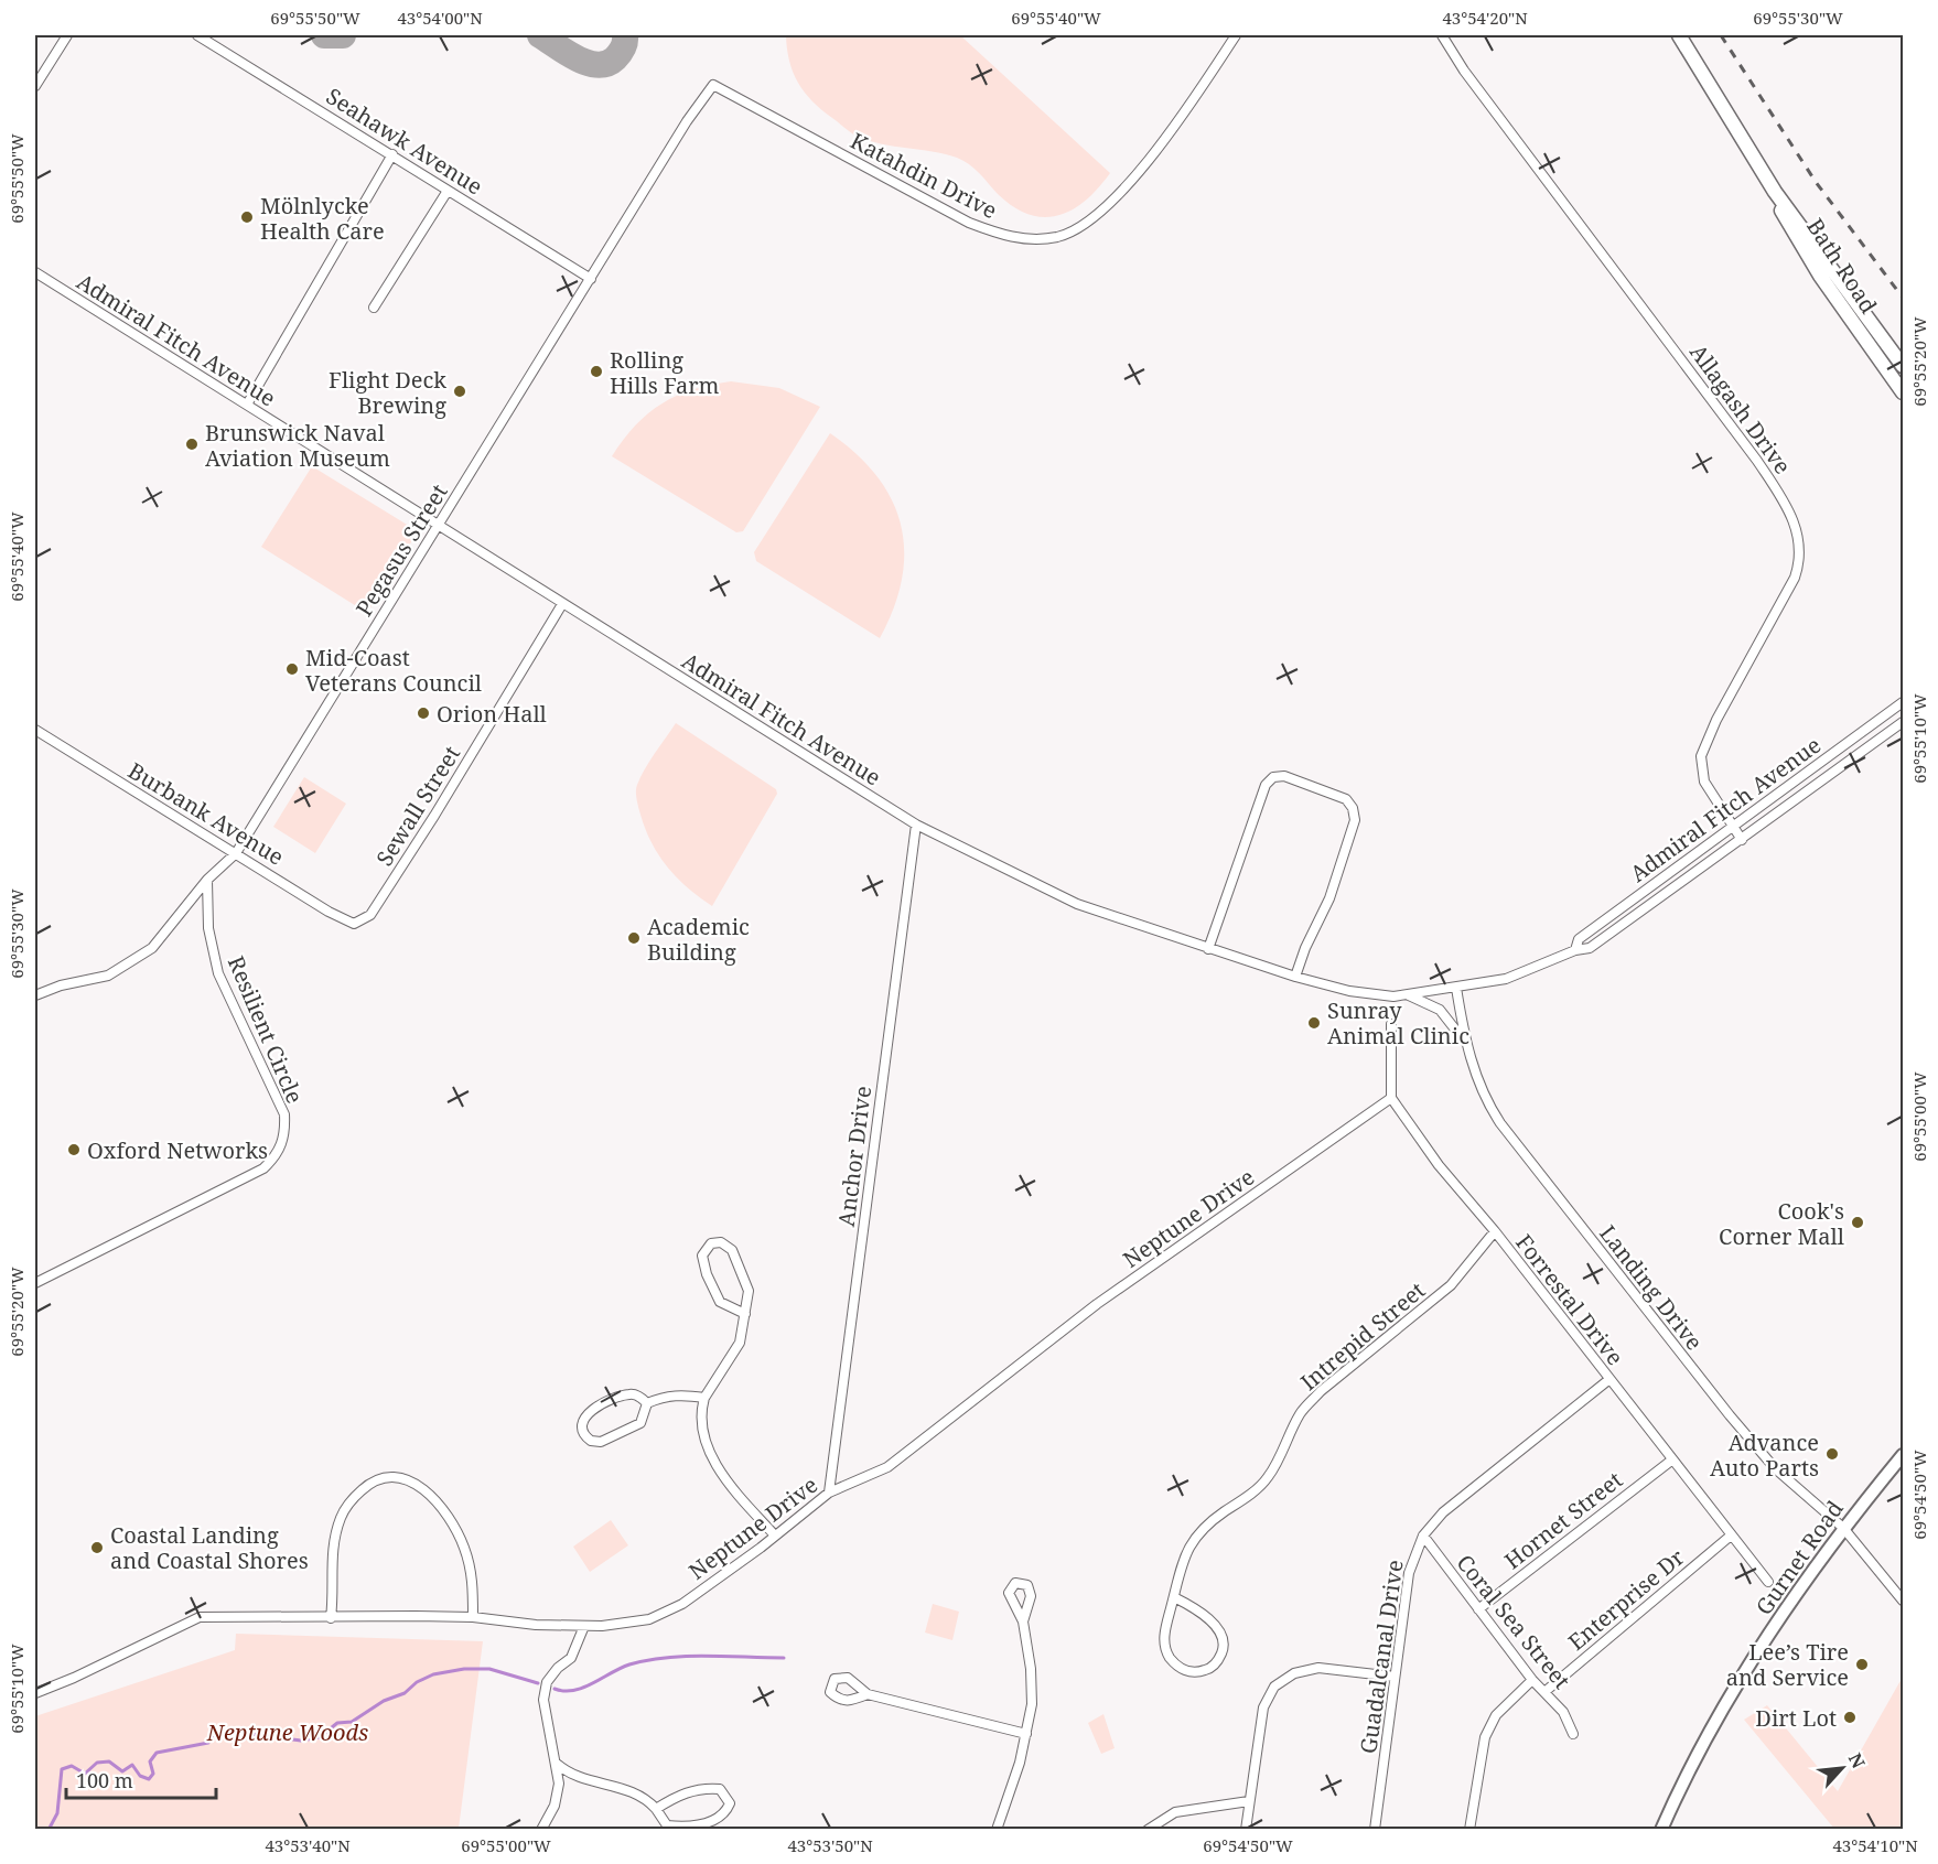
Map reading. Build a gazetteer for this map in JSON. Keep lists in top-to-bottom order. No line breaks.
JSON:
{"streets":{"main road":["Bath Road","Gurnet Road"],"street":["Seahawk Avenue","Katahdin Drive","Admiral Fitch Avenue","Allagash Drive","Pegasus Street","Sewall Street","Burbank Avenue","Resilient Circle","Anchor Drive","Neptune Drive","Landing Drive","Forrestal Drive","Intrepid Street","Hornet Street","Enterprise Dr","Coral Sea Street","Guadalcanal Drive"]},"crossings":[["Seahawk Avenue","Pegasus Street"],["Katahdin Drive","Pegasus Street"],["Admiral Fitch Avenue","Allagash Drive"],["Admiral Fitch Avenue","Pegasus Street"],["Admiral Fitch Avenue","Sewall Street"],["Admiral Fitch Avenue","Anchor Drive"],["Admiral Fitch Avenue","Landing Drive"],["Pegasus Street","Burbank Avenue"],["Pegasus Street","Resilient Circle"],["Sewall Street","Burbank Avenue"],["Anchor Drive","Neptune Drive"],["Neptune Drive","Forrestal Drive"],["Landing Drive","Gurnet Road"],["Forrestal Drive","Intrepid Street"],["Forrestal Drive","Hornet Street"],["Forrestal Drive","Enterprise Dr"],["Forrestal Drive","Guadalcanal Drive"],["Hornet Street","Coral Sea Street"],["Enterprise Dr","Coral Sea Street"],["Coral Sea Street","Guadalcanal Drive"]],"parks":["Neptune Woods"],"places":["Mölnlycke Health Care","Rolling Hills Farm","Flight Deck Brewing","Brunswick Naval Aviation Museum","Mid-Coast Veterans Council","Orion Hall","Academic Building","Sunray Animal Clinic","Oxford Networks","Cook's Corner Mall","Advance Auto Parts","Coastal Landing and Coastal Shores","Lee’s Tire and Service","Dirt Lot"],"scale_bar":"100 m","north":"top right","coordinates":["69°55'50\"W","43°54'00\"N","69°55'40\"W","43°54'20\"N","69°55'30\"W","69°55'20\"W","69°55'10\"W","69°55'00\"W","69°54'50\"W","43°53'40\"N","43°53'50\"N","43°54'10\"N"]}
